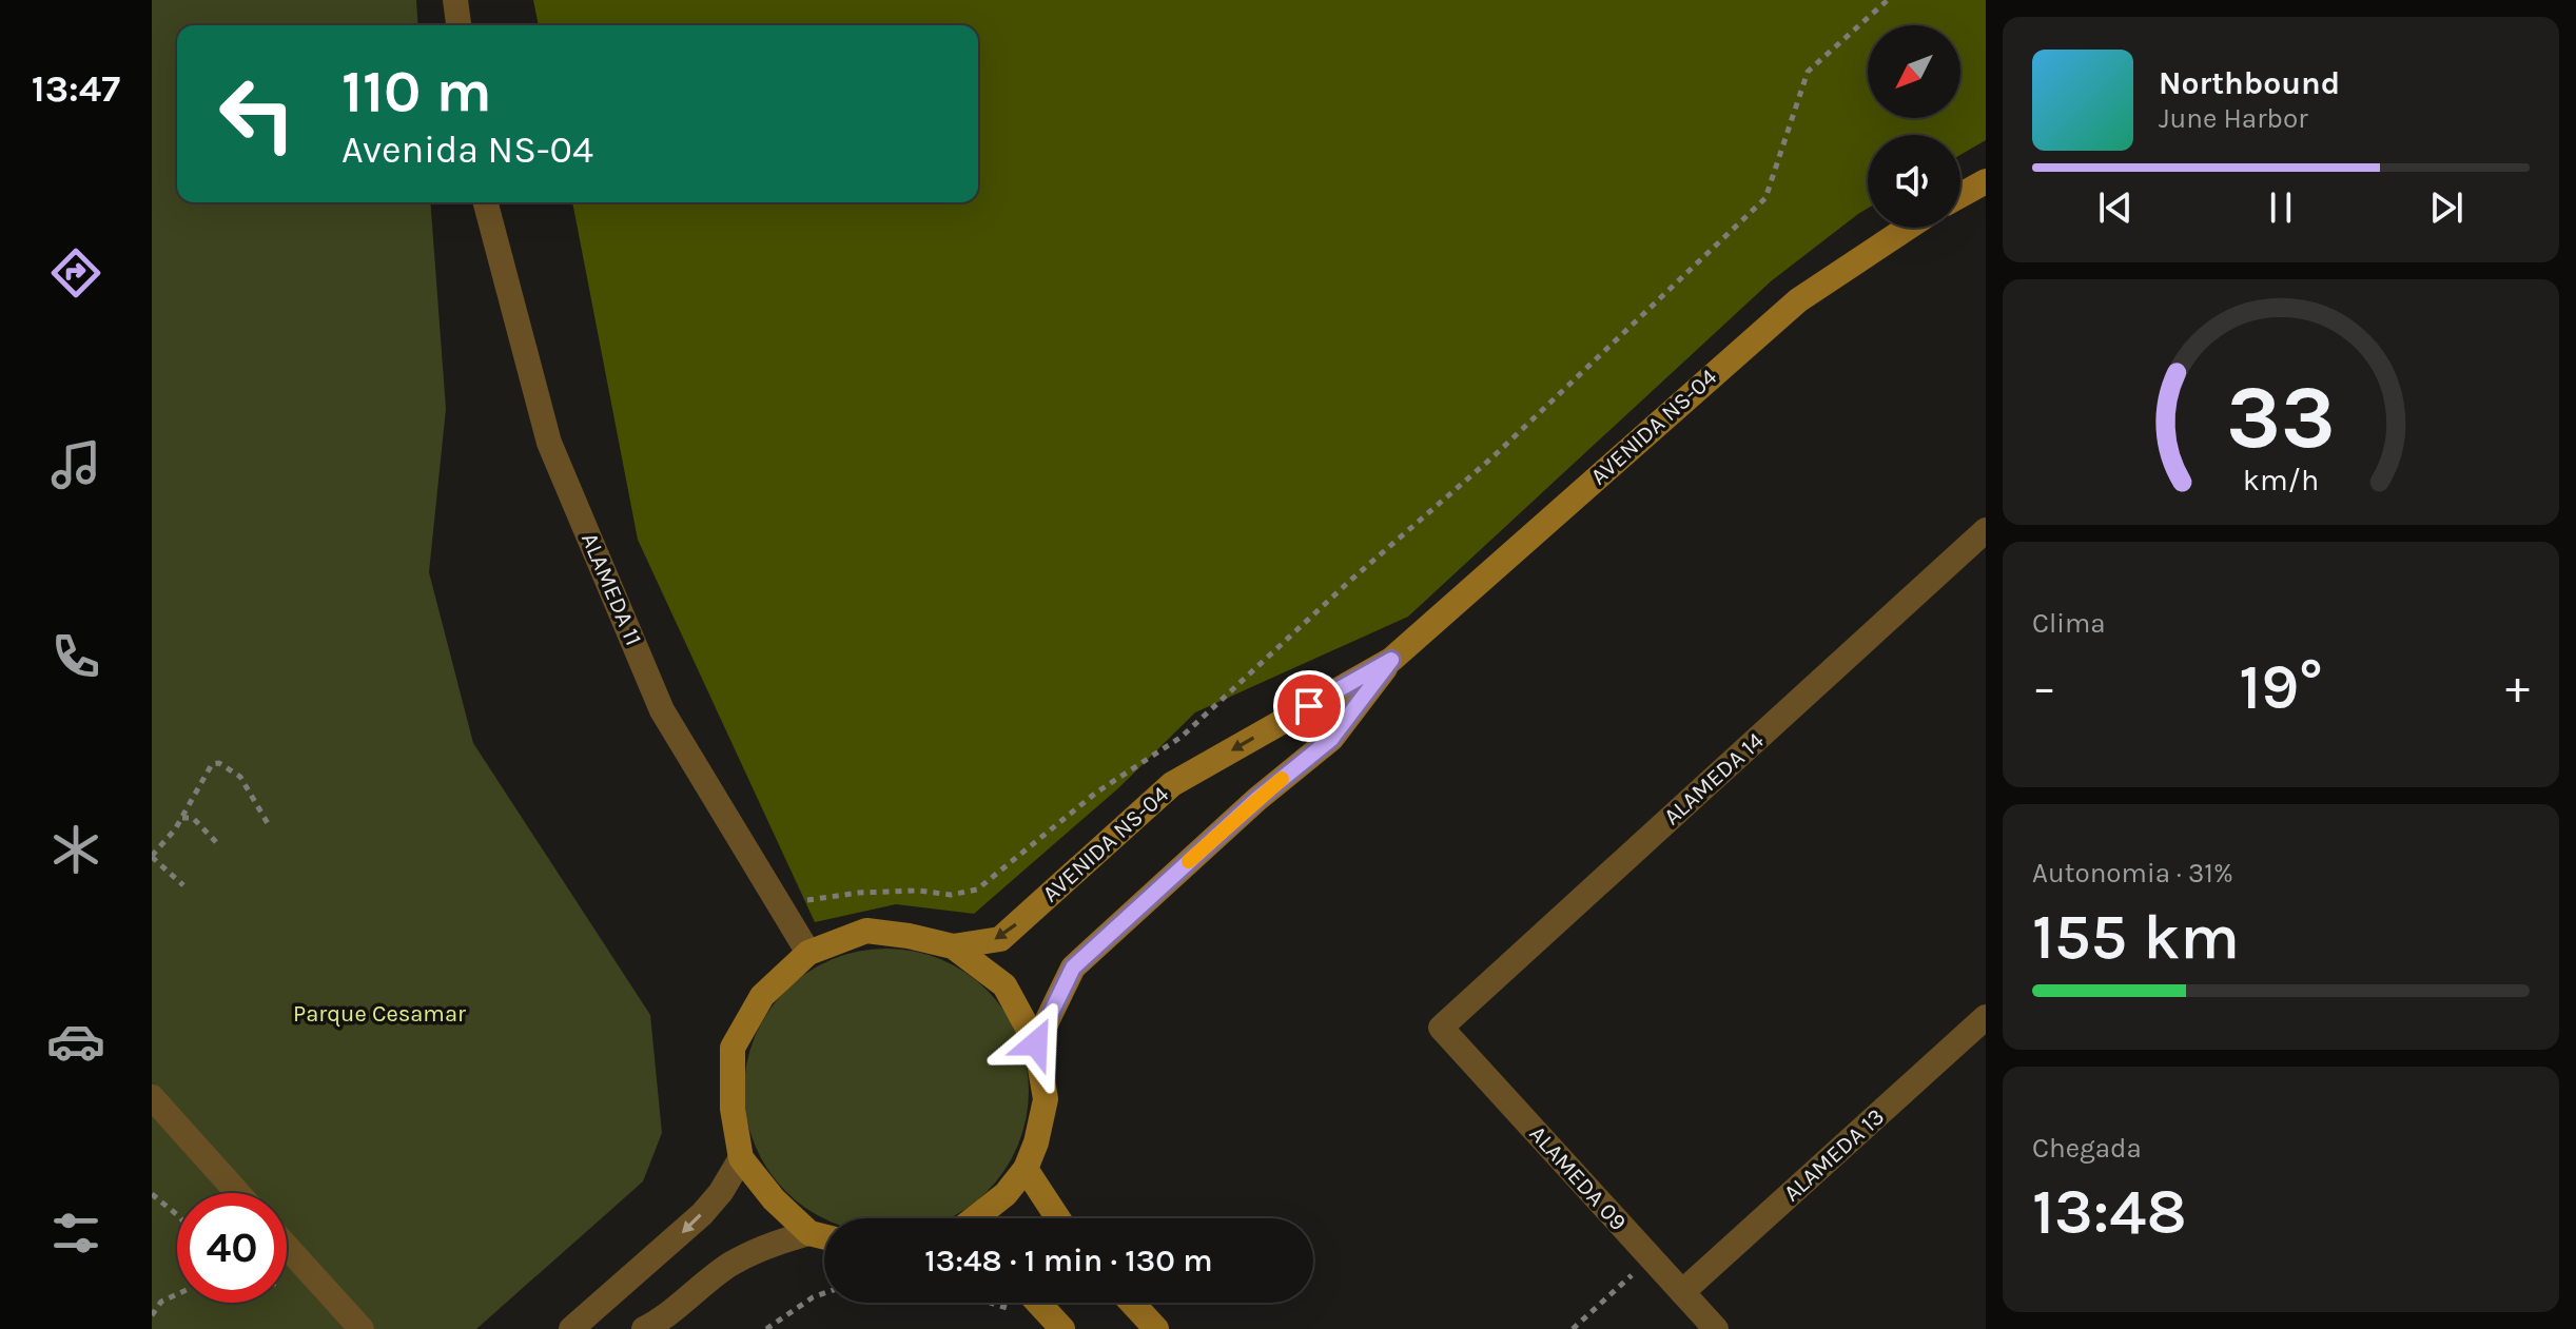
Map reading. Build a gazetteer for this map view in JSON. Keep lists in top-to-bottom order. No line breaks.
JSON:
{"streets":{"street":["AVENIDA NS-04","ALAMEDA 11","ALAMEDA 14","ALAMEDA 13","ALAMEDA 09"]},"crossings":[["ALAMEDA 14","ALAMEDA 09"],["ALAMEDA 13","ALAMEDA 09"]],"parks":["Parque Cesamar"],"north":"bottom left","page":{"tabs":"13:47","turn":["110 m","Avenida NS-04"],"song":["Northbound","June Harbor"],"tile":["Clima",["Autonomia · 31%","155 km"],["Chegada","13:48"]],"heat":["−","19°","+"],"limit":"40","trip":"13:48 · 1 min · 130 m","gauge":["33","km/h"]}}
